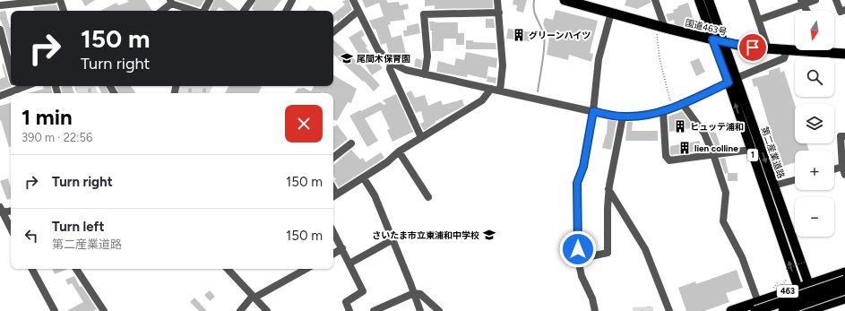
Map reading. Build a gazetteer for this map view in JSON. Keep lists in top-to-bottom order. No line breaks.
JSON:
{"streets":{"highway":["国道463号","463"],"main road":["第二産業道路","1"]},"crossings":[["国道463号","第二産業道路"],["国道463号","1"],["第二産業道路","463"],["1","463"]],"places":{"building":["グリーンハイツ","ヒュッテ浦和","lien colline"],"school or university":["尾間木保育園","さいたま市立東浦和中学校"]},"north":"bottom","page":{"map_buttons":["+","−"],"turn":["150 m","Turn right"],"heading":["1 min","390 m · 22:56"],"list":[{"name":"Turn right","value":"150 m"},{"name":"Turn left","note":"第二産業道路","value":"150 m"}]}}
